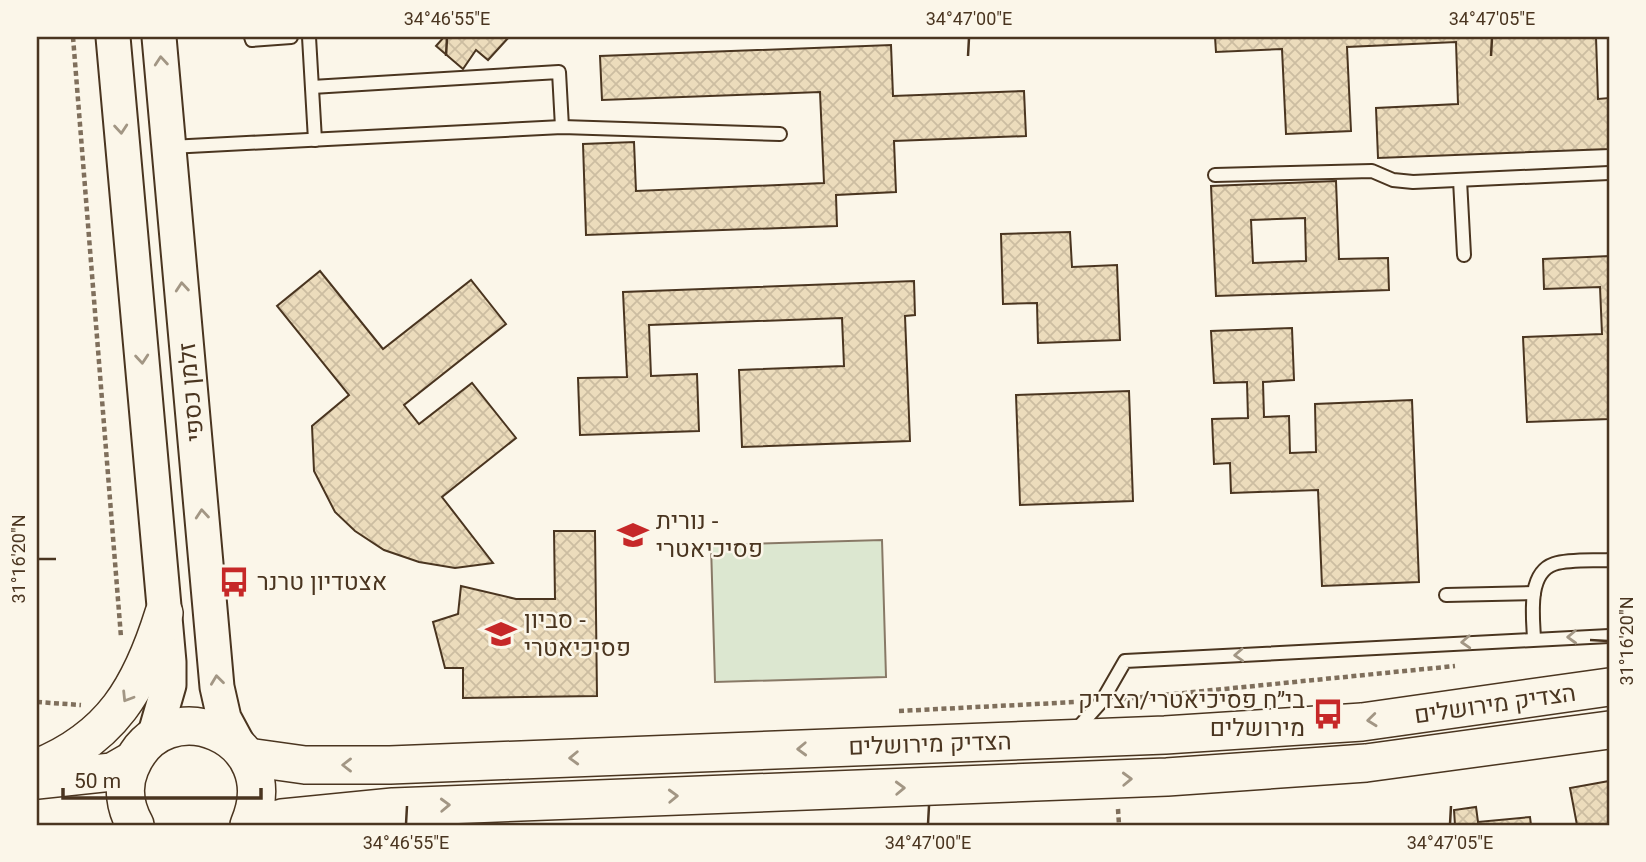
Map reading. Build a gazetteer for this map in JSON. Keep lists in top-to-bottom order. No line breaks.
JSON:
{"streets":{"main road":["הצדיק מירושלים"],"street":["זלמן כספי"]},"crossings":[["זלמן כספי","הצדיק מירושלים"]],"places":{"school or university":["נורית - פסיכיאטרי","סביון - פסיכיאטרי"],"bus stop":["אצטדיון טרנר","בי״ח פסיכיאטרי/הצדיק מירושלים"]},"scale_bar":"50 m","coordinates":["34°46'55\"E","34°47'00\"E","34°47'05\"E","31°16'20\"N"]}
